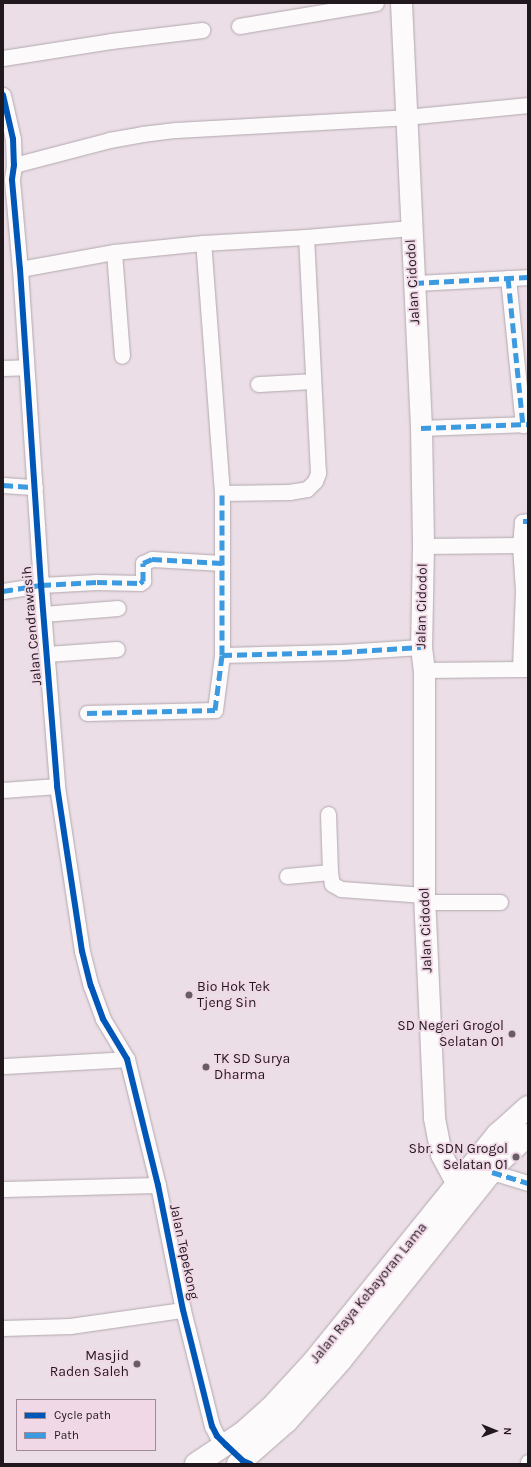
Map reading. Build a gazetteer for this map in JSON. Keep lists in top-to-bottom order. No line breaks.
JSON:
{"streets":{"main road":["Jalan Raya Kebayoran Lama"],"street":["Jalan Cidodol","Jalan Cendrawasih","Jalan Tepekong"]},"crossings":[["Jalan Cidodol","Jalan Raya Kebayoran Lama"],["Jalan Cendrawasih","Jalan Tepekong"],["Jalan Tepekong","Jalan Raya Kebayoran Lama"]],"places":["Bio Hok Tek Tjeng Sin","SD Negeri Grogol Selatan 01","TK SD Surya Dharma","Sbr. SDN Grogol Selatan 01","Masjid Raden Saleh"],"legend":["Cycle path","Path"],"north":"right"}
